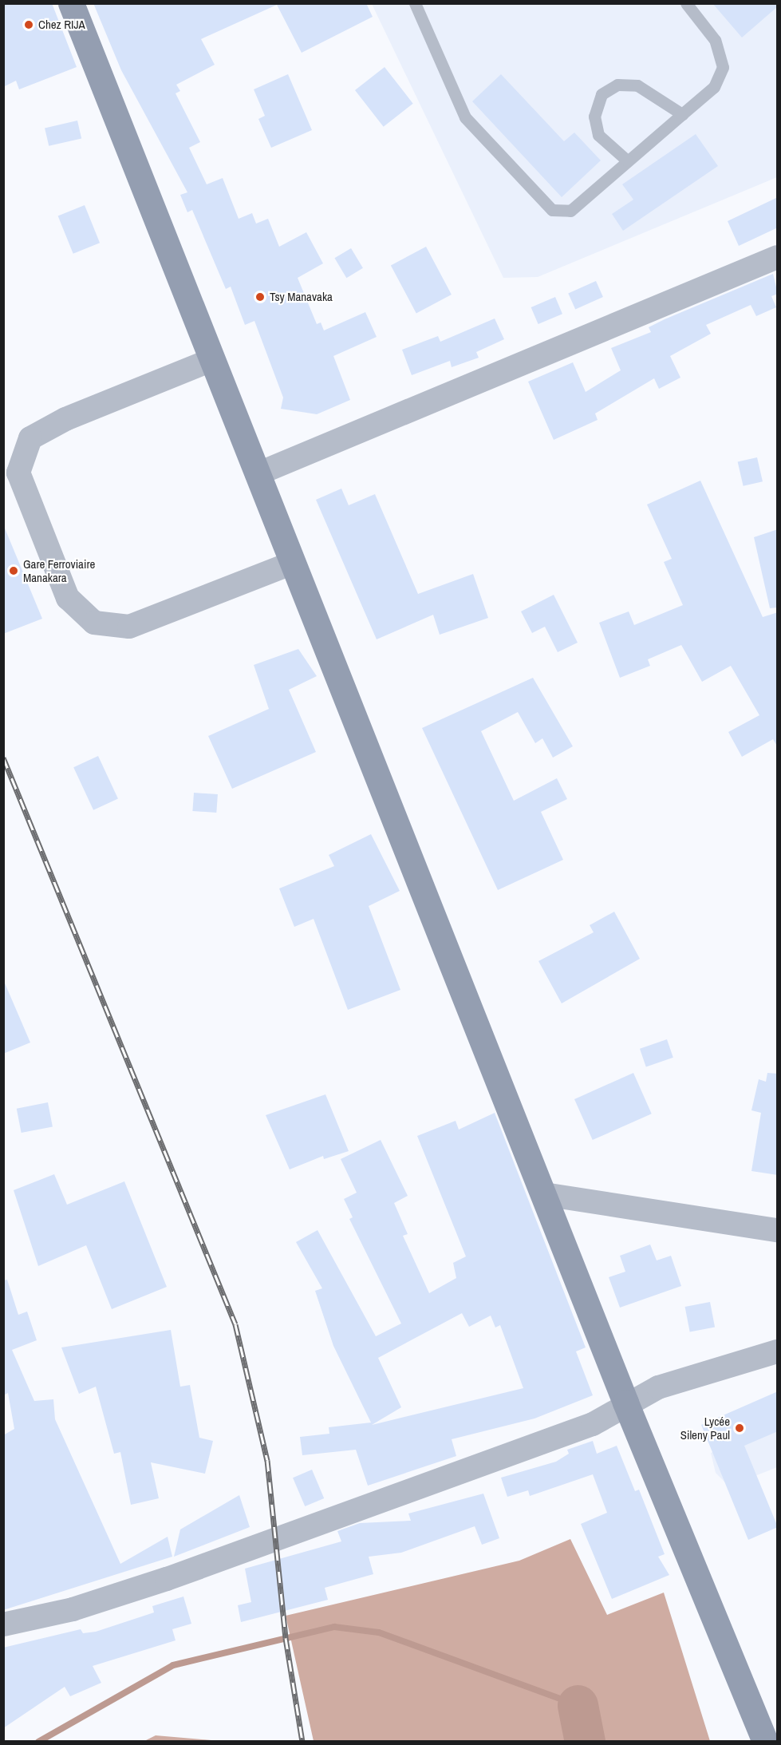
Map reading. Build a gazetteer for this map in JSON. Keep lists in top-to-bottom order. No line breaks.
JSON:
{"places":["Chez RIJA","Tsy Manavaka","Gare Ferroviaire Manakara","Lycée Sileny Paul"]}
